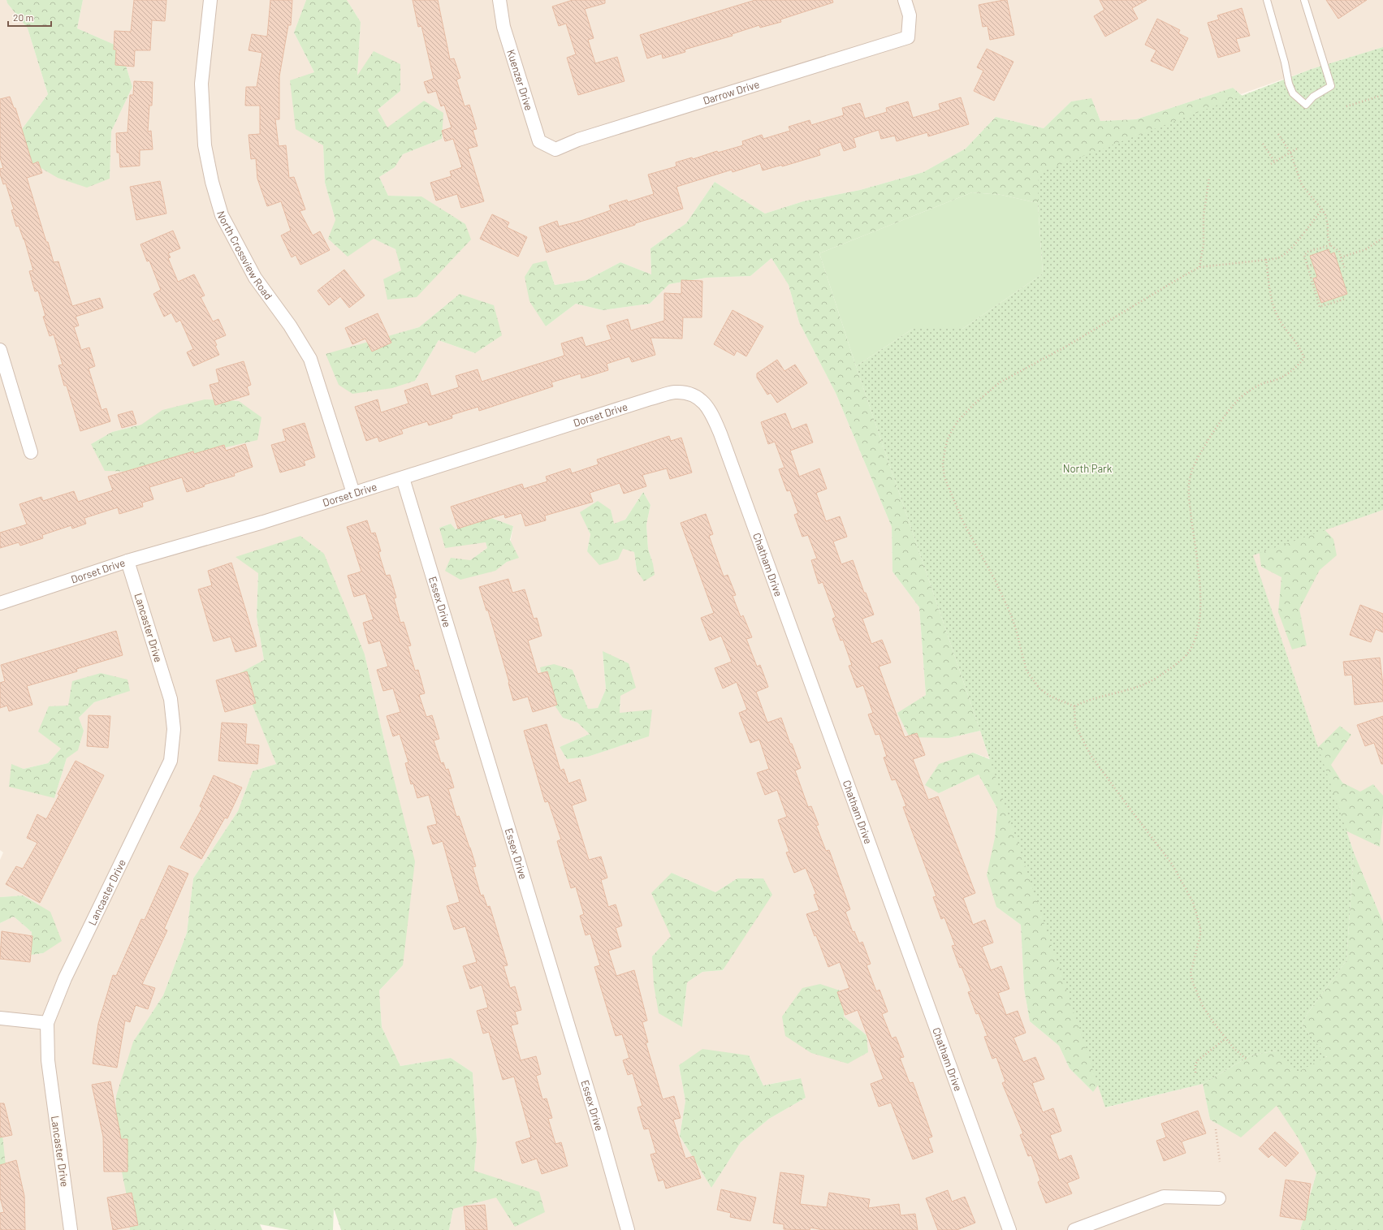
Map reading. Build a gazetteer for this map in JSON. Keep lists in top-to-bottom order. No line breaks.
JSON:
{"streets":{"street":["Kuenzer Drive","Darrow Drive","North Crossview Road","Dorset Drive","Chatham Drive","Essex Drive","Lancaster Drive"]},"crossings":[["Kuenzer Drive","Darrow Drive"],["North Crossview Road","Dorset Drive"],["Dorset Drive","Chatham Drive"],["Dorset Drive","Essex Drive"],["Dorset Drive","Lancaster Drive"]],"parks":["North Park"],"scale_bar":"20 m"}
